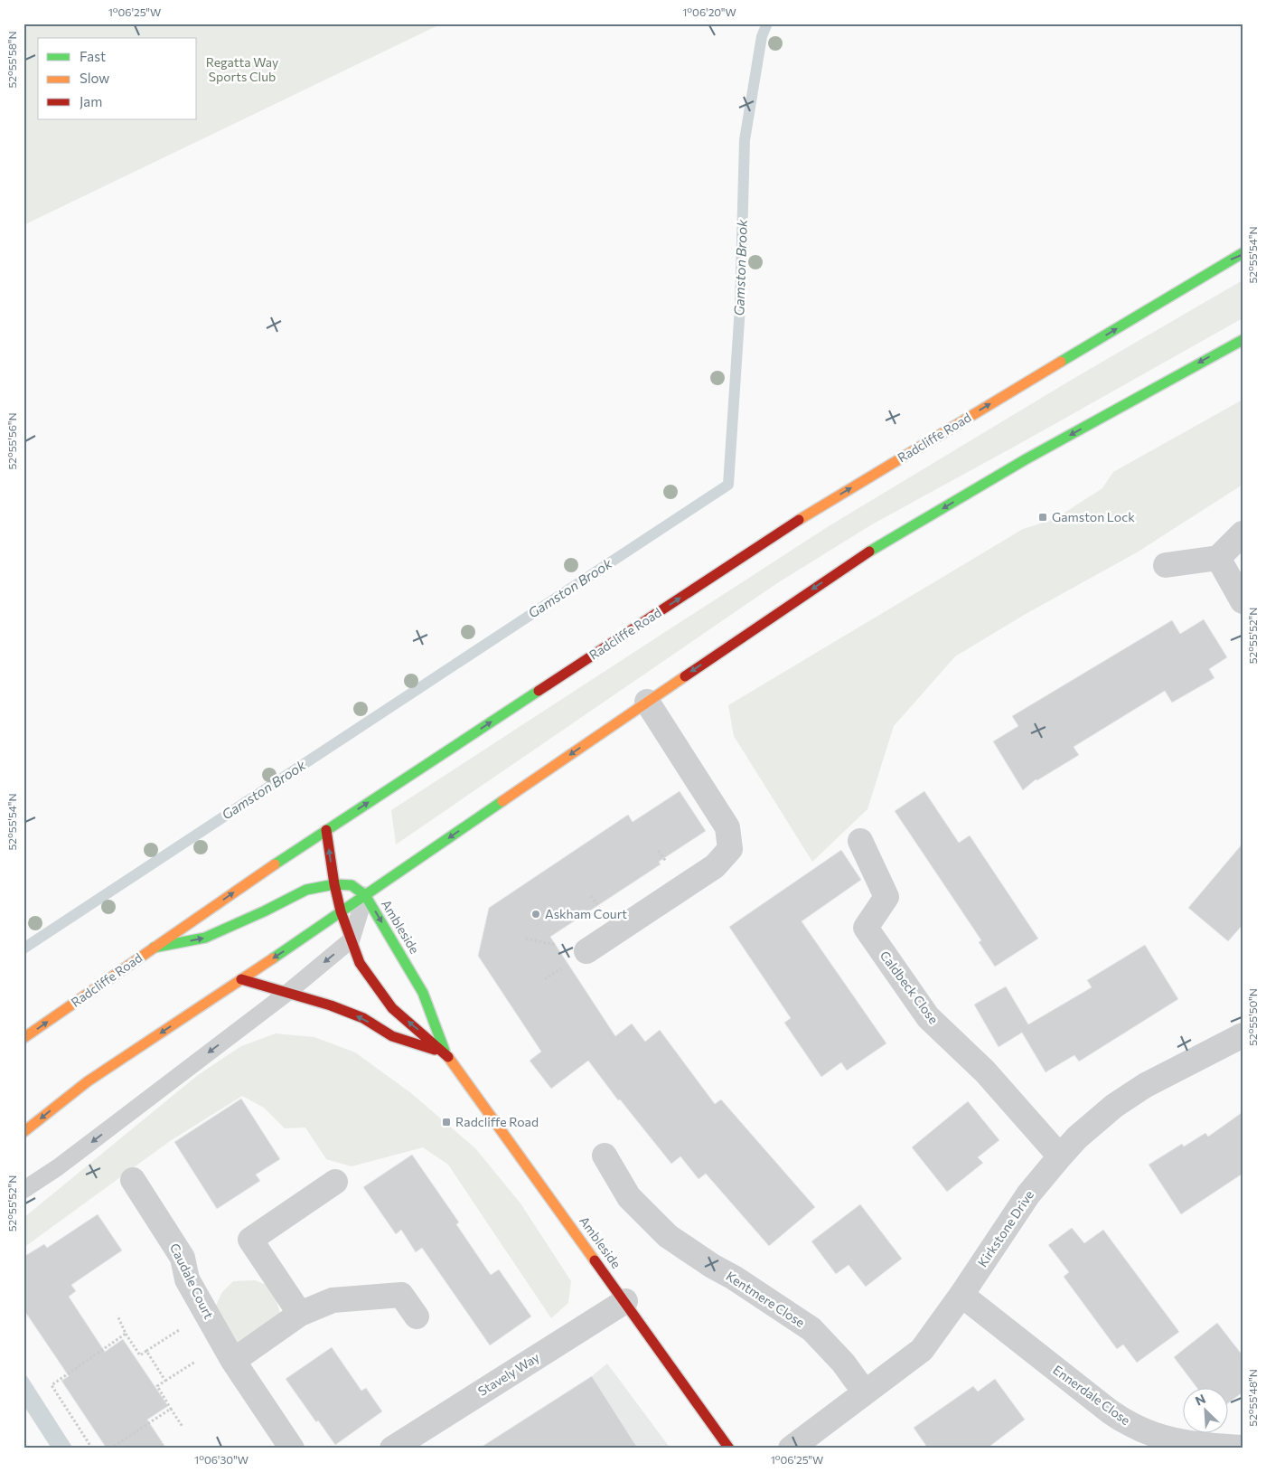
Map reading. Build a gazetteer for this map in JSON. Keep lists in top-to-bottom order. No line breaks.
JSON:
{"streets":{"main road":["Radcliffe Road","Ambleside"],"street":["Caldbeck Close","Kirkstone Drive","Caudale Court","Kentmere Close","Stavely Way","Ennerdale Close"]},"crossings":[["Radcliffe Road","Ambleside"],["Ambleside","Stavely Way"],["Caldbeck Close","Kirkstone Drive"],["Kirkstone Drive","Kentmere Close"],["Kirkstone Drive","Ennerdale Close"]],"water":["Gamston Brook"],"parks":["Regatta Way Sports Club"],"places":{"transit":["Gamston Lock","Radcliffe Road"],"other":["Askham Court"]},"legend":["Fast","Slow","Jam"],"north":"top left","coordinates":["1°06'25\"W","1°06'20\"W","52°55'58\"N","52°55'54\"N","52°55'56\"N","52°55'52\"N","52°55'50\"N","52°55'48\"N","1°06'30\"W"]}
